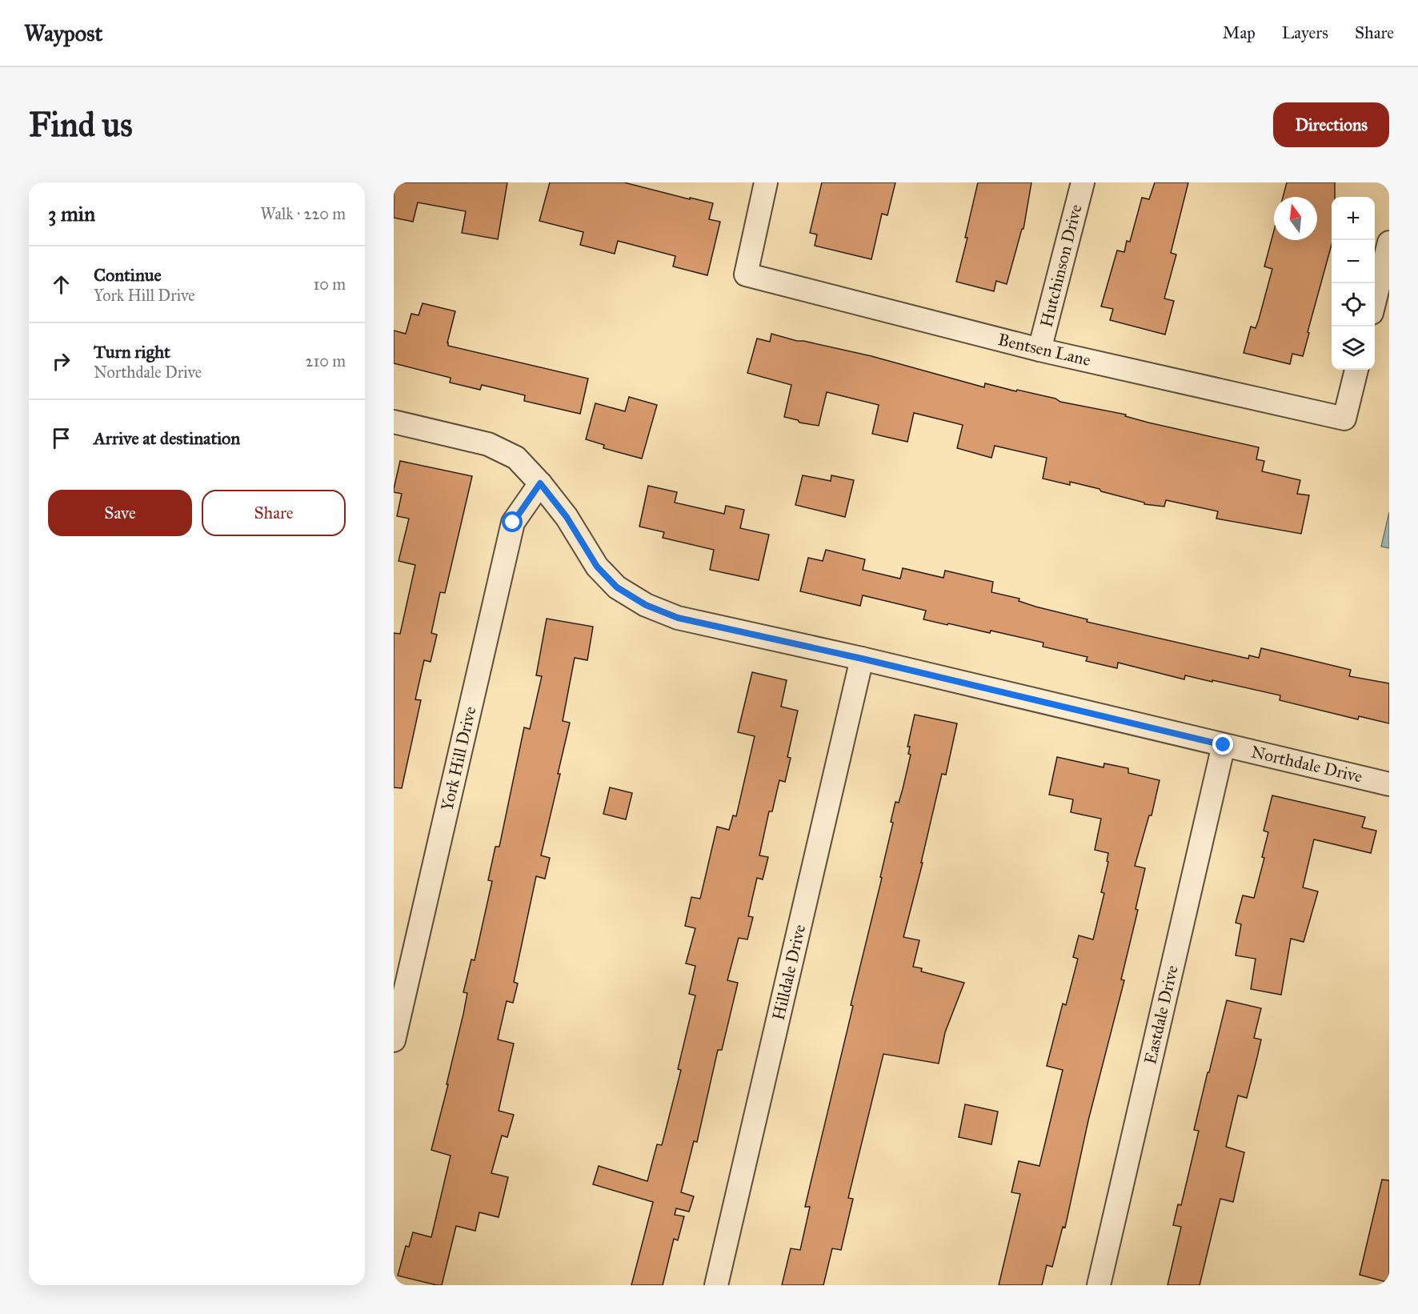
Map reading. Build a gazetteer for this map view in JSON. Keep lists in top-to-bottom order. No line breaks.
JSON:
{"streets":{"street":["Hutchinson Drive","Bentsen Lane","York Hill Drive","Northdale Drive","Hilldale Drive","Eastdale Drive"]},"crossings":[["Hutchinson Drive","Bentsen Lane"],["York Hill Drive","Northdale Drive"],["Northdale Drive","Hilldale Drive"],["Northdale Drive","Eastdale Drive"]],"north":"top","page":{"header":"Waypost","nav":["Map","Layers","Share"],"buttons":["Directions",["Save","Share"]],"title":"Find us","heading":["3 min","Walk · 220 m"],"map_buttons":["+","−"],"list":[["Continue","York Hill Drive","10 m"],["Turn right","Northdale Drive","210 m"],"Arrive at destination"]}}
